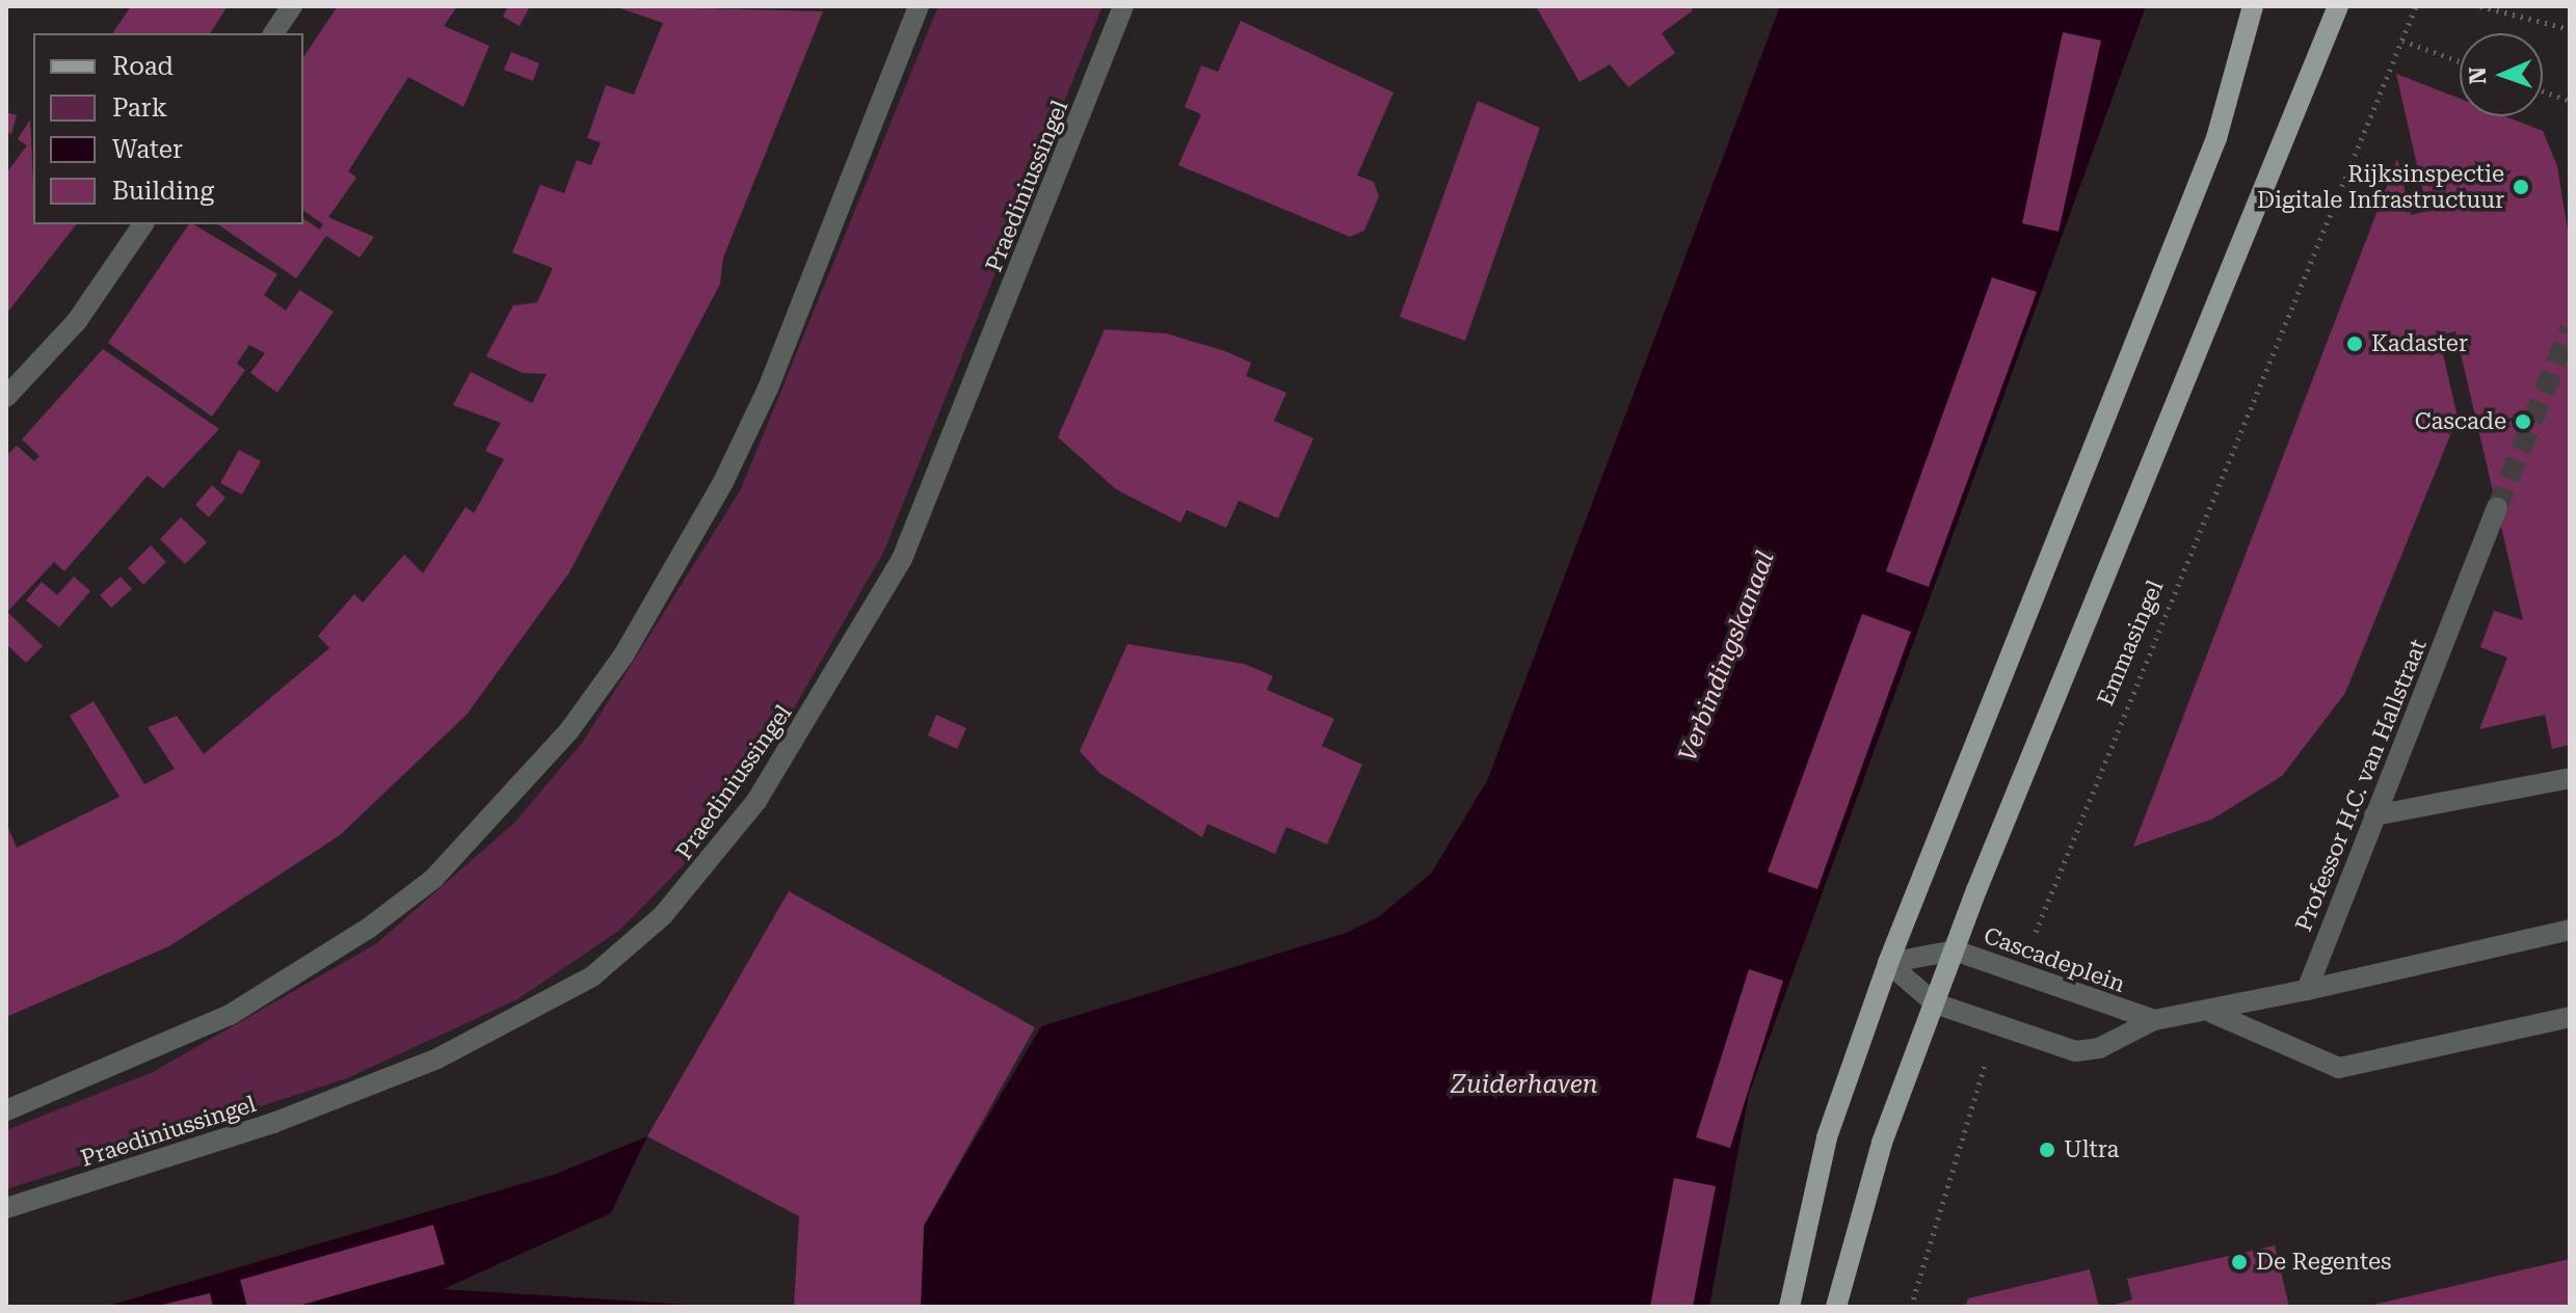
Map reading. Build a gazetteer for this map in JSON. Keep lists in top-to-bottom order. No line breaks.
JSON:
{"streets":{"main road":["Emmasingel"],"street":["Praediniussingel","Professor H.C. van Hallstraat","Cascadeplein"]},"crossings":[["Emmasingel","Cascadeplein"]],"water":["Verbindingskanaal","Zuiderhaven"],"places":["Rijksinspectie Digitale Infrastructuur","Kadaster","Cascade","Ultra","De Regentes"],"legend":["Road","Park","Water","Building"],"north":"left"}
